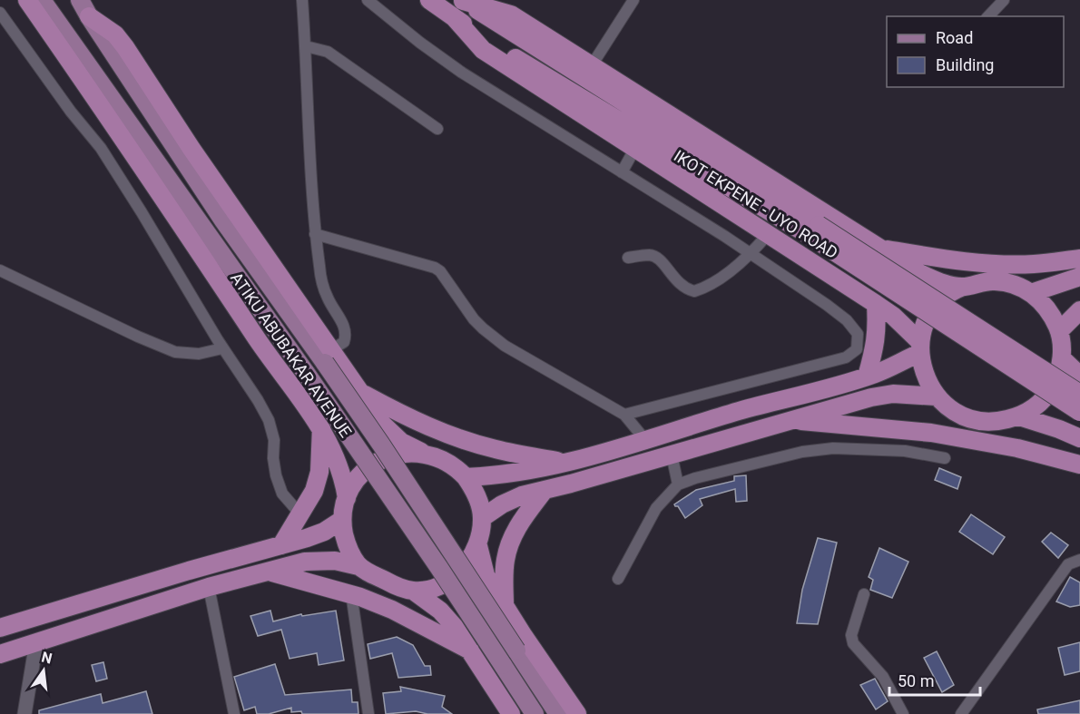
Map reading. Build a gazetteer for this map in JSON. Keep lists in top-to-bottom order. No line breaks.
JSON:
{"streets":{"highway":["IKOT EKPENE - UYO ROAD"],"main road":["ATIKU ABUBAKAR AVENUE"]},"legend":["Road","Building"],"scale_bar":"50 m","north":"top"}
